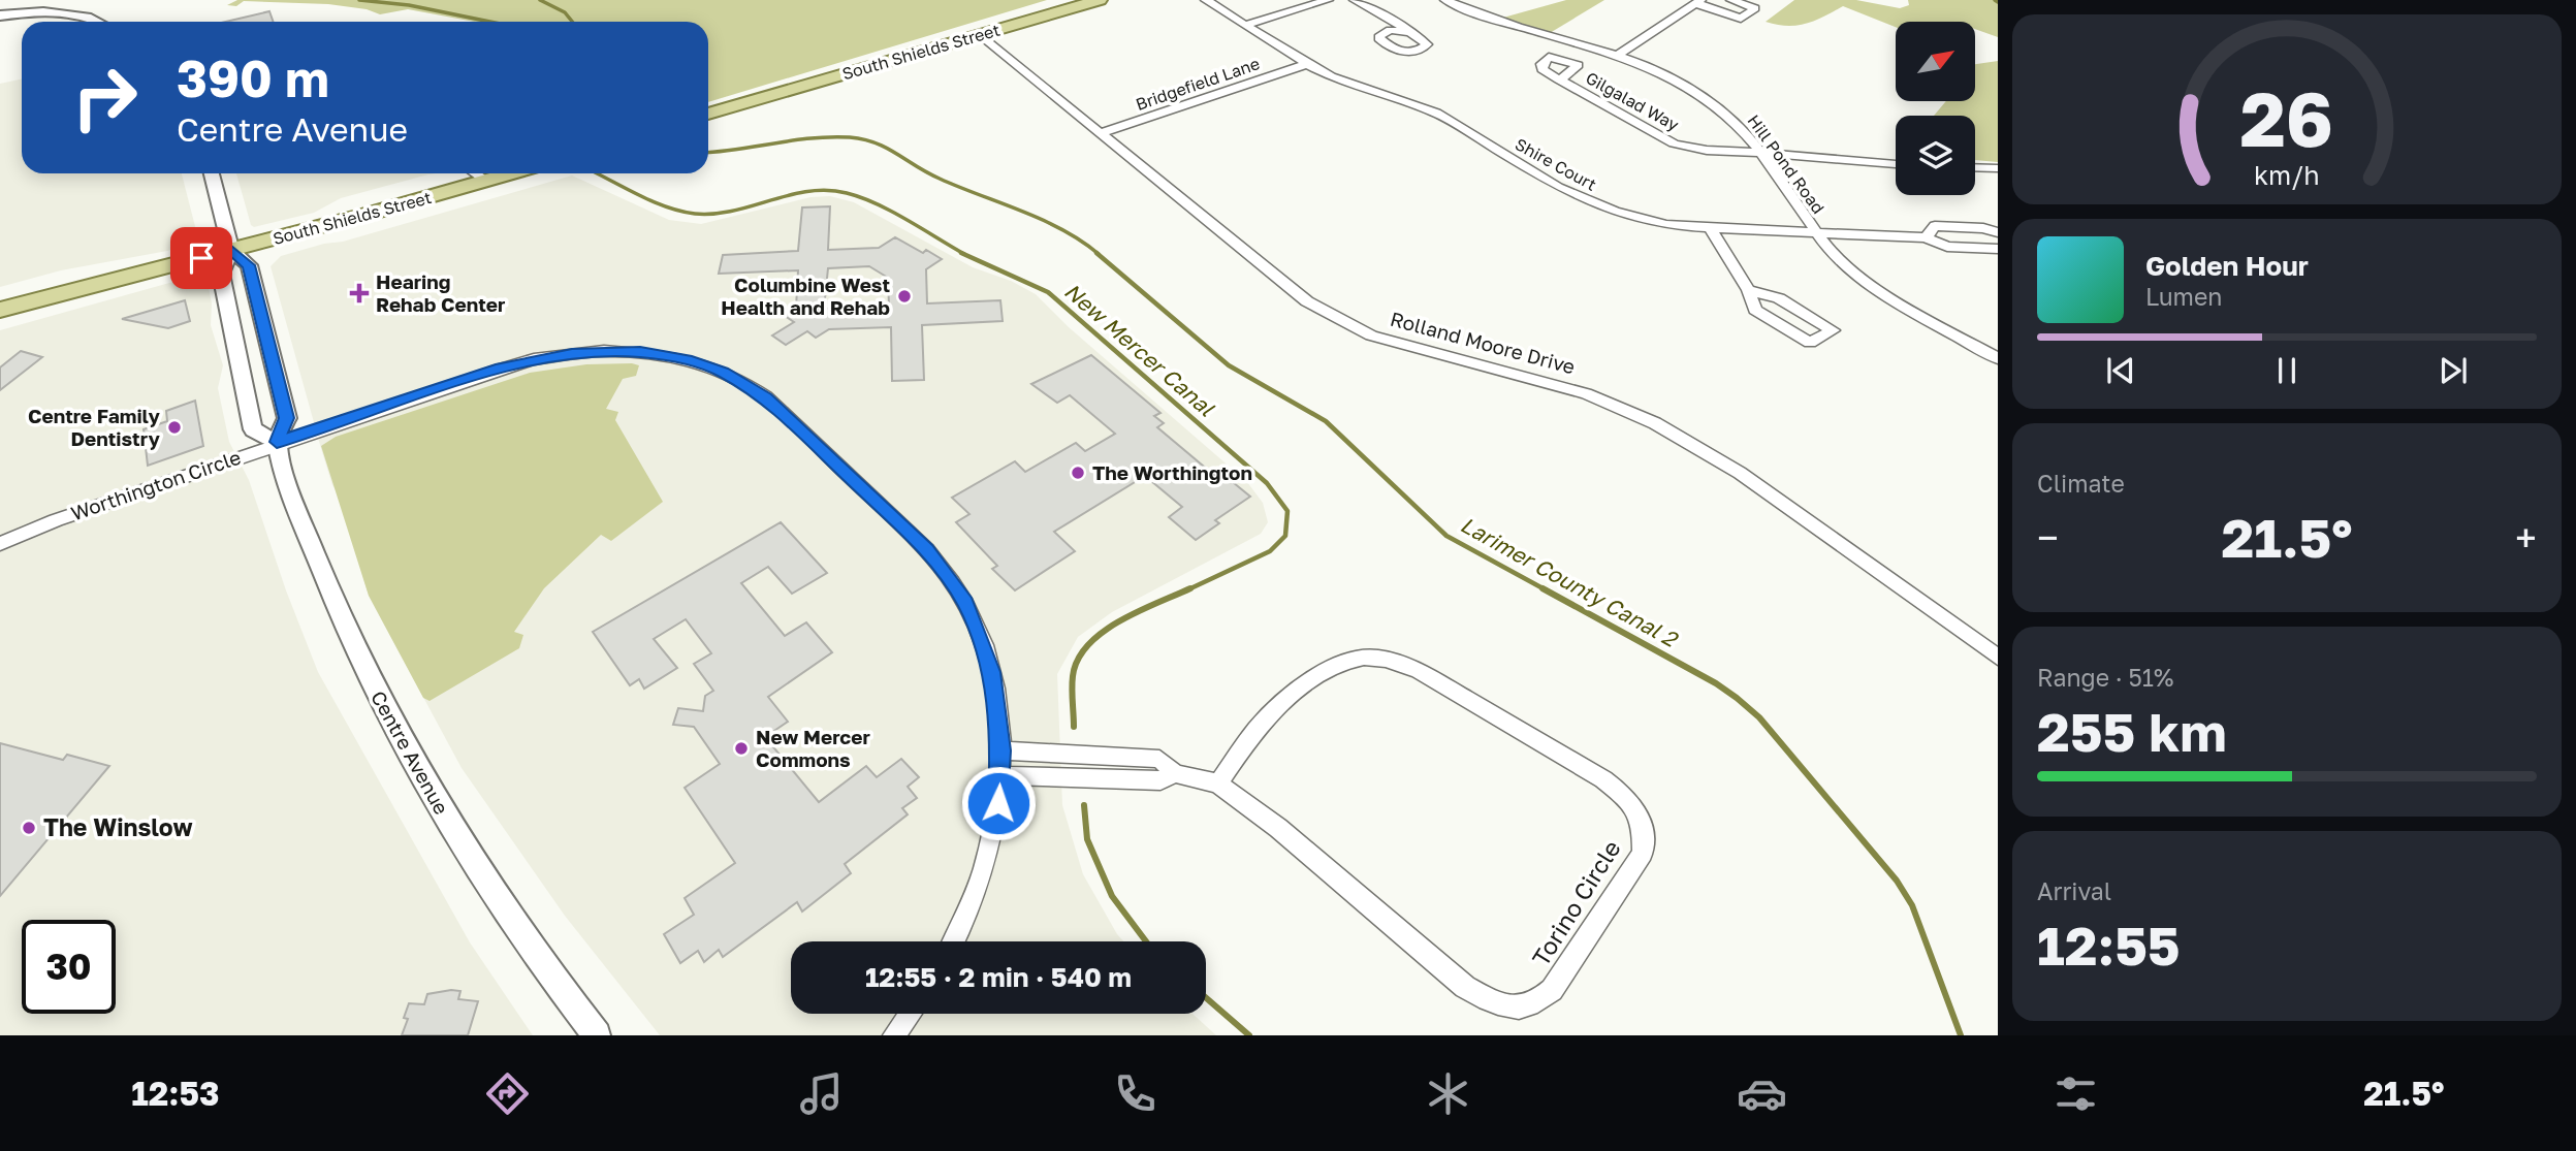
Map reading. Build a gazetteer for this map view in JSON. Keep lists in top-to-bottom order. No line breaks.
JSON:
{"streets":{"main road":["South Shields Street"],"street":["Bridgefield Lane","Gilgalad Way","Shire Court","Hill Pond Road","Rolland Moore Drive","Worthington Circle","Centre Avenue","Torino Circle"]},"crossings":[["South Shields Street","Rolland Moore Drive"],["Bridgefield Lane","Shire Court"],["Bridgefield Lane","Rolland Moore Drive"],["Gilgalad Way","Hill Pond Road"],["Shire Court","Hill Pond Road"],["Worthington Circle","Centre Avenue"],["Worthington Circle","Torino Circle"]],"water":["New Mercer Canal","Larimer County Canal 2"],"places":{"health":["Hearing Rehab Center"],"other":["Columbine West Health and Rehab","Centre Family Dentistry","The Worthington","New Mercer Commons","The Winslow"]},"north":"top right","page":{"turn":["390 m","Centre Avenue"],"song":["Golden Hour","Lumen"],"tile":["Climate",["Range · 51%","255 km"],["Arrival","12:55"]],"heat":["−","21.5°","+"],"limit":"30","trip":"12:55 · 2 min · 540 m","tabs":["12:53","21.5°"],"gauge":["26","km/h"]}}
